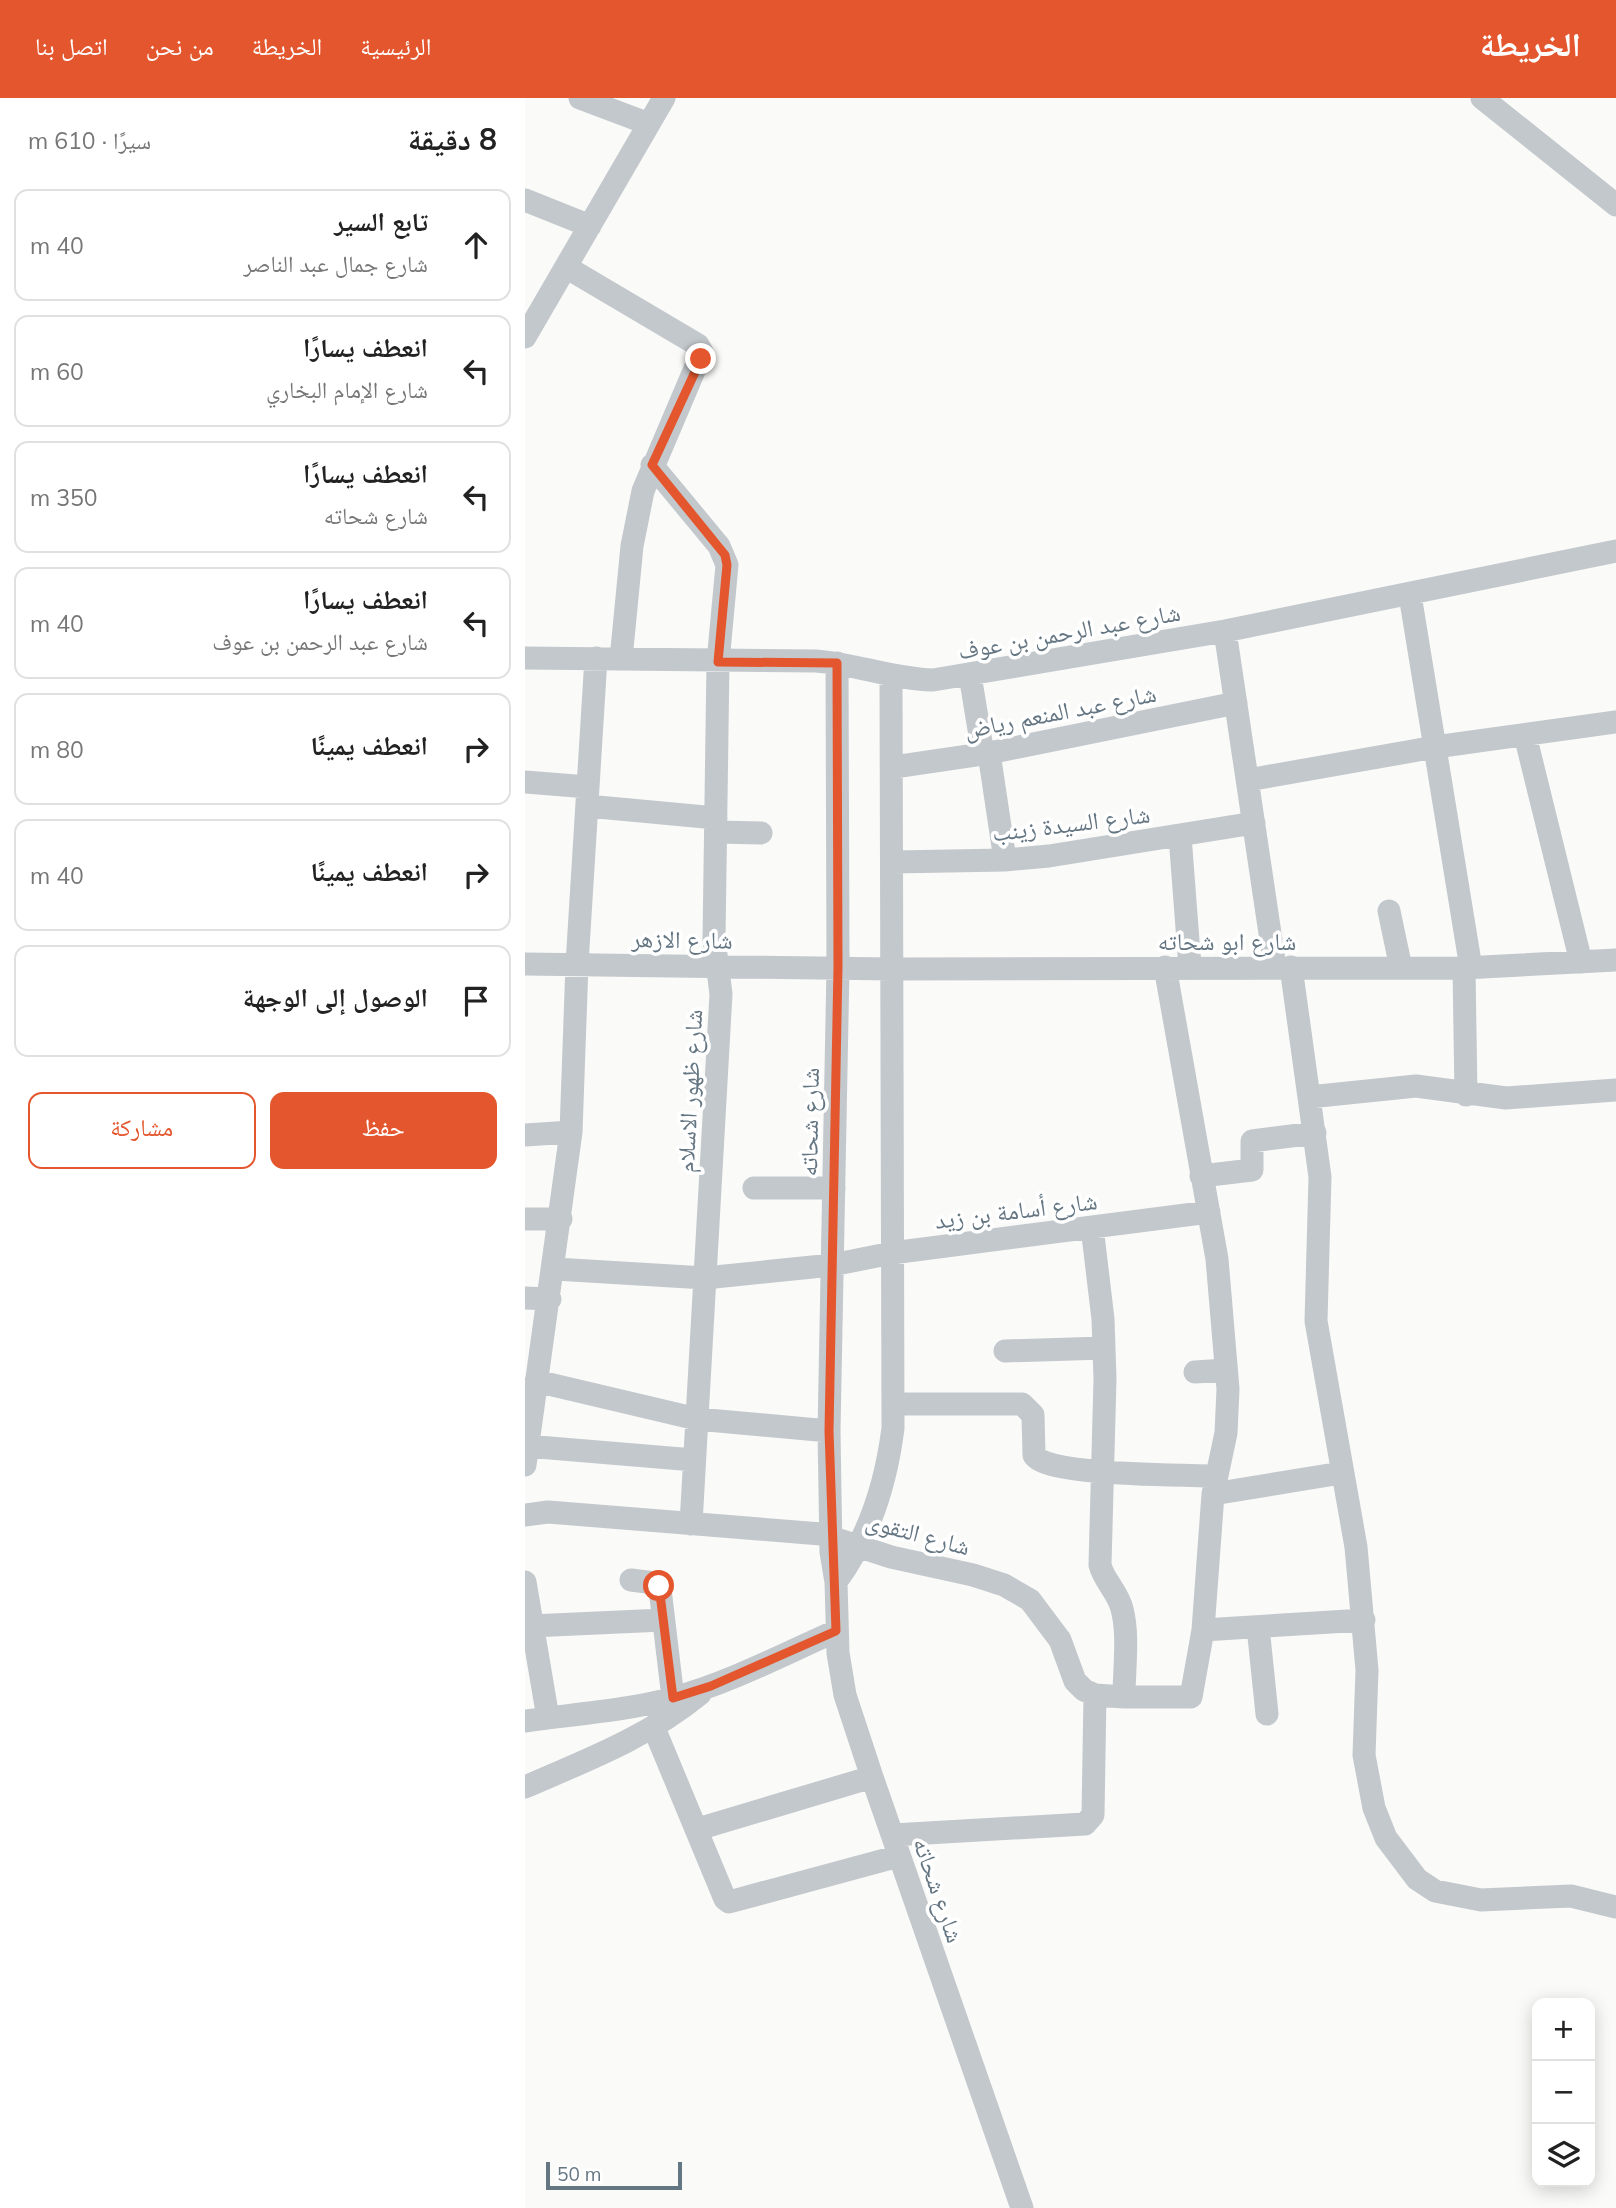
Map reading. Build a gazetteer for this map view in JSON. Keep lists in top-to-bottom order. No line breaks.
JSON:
{"streets":{"street":["شارع عبد الرحمن بن عوف","شارع عبد المنعم رياض","شارع السيدة زينب","شارع الازهر","شارع ابو شحاته","شارع ظهور الاسلام","شارع شحاته","شارع أسامة بن زيد","شارع التقوى"]},"crossings":[["شارع عبد الرحمن بن عوف","شارع ظهور الاسلام"],["شارع عبد الرحمن بن عوف","شارع شحاته"],["شارع الازهر","شارع ابو شحاته"],["شارع الازهر","شارع ظهور الاسلام"],["شارع الازهر","شارع شحاته"],["شارع ابو شحاته","شارع شحاته"],["شارع ظهور الاسلام","شارع أسامة بن زيد"],["شارع ظهور الاسلام","شارع التقوى"],["شارع شحاته","شارع أسامة بن زيد"],["شارع شحاته","شارع التقوى"]],"scale_bar":"50 m","page":{"header":"الخريطة","nav":["الرئيسية","الخريطة","من نحن","اتصل بنا"],"heading":["8 دقيقة","سيرًا · 610 m"],"list":[["تابع السير","شارع جمال عبد الناصر","40 m"],["انعطف يسارًا","شارع الإمام البخاري","60 m"],["انعطف يسارًا","شارع شحاته","350 m"],["انعطف يسارًا","شارع عبد الرحمن بن عوف","40 m"],["انعطف يمينًا","80 m"],["انعطف يمينًا","40 m"],"الوصول إلى الوجهة"],"buttons":["حفظ","مشاركة"],"map_buttons":["+","−"],"scale":"50 m"}}
